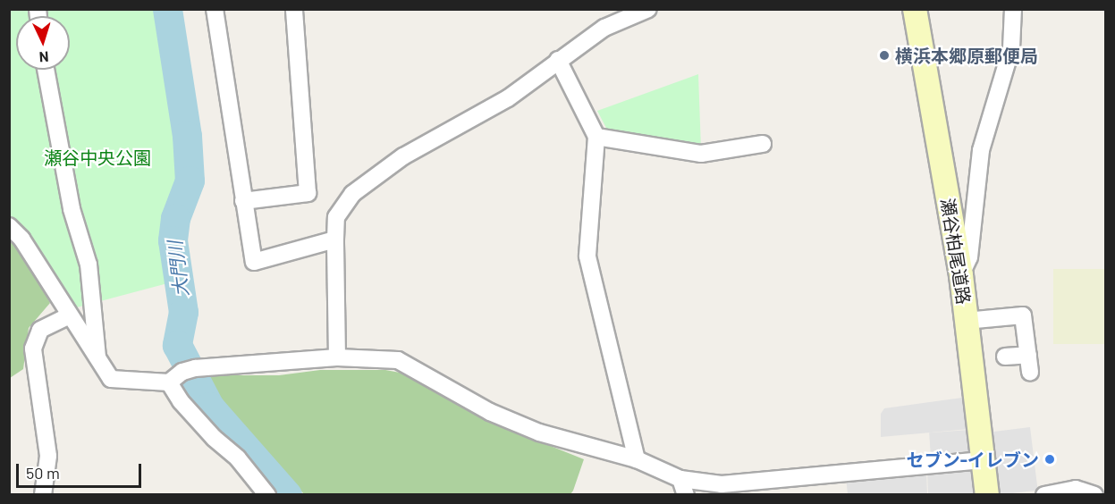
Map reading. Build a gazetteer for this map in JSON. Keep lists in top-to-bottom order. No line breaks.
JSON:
{"streets":{"main road":["瀬谷柏尾道路"]},"water":["大門川"],"parks":["瀬谷中央公園"],"places":["横浜本郷原郵便局","セブン-イレブン"],"scale_bar":"50 m","north":"bottom"}
